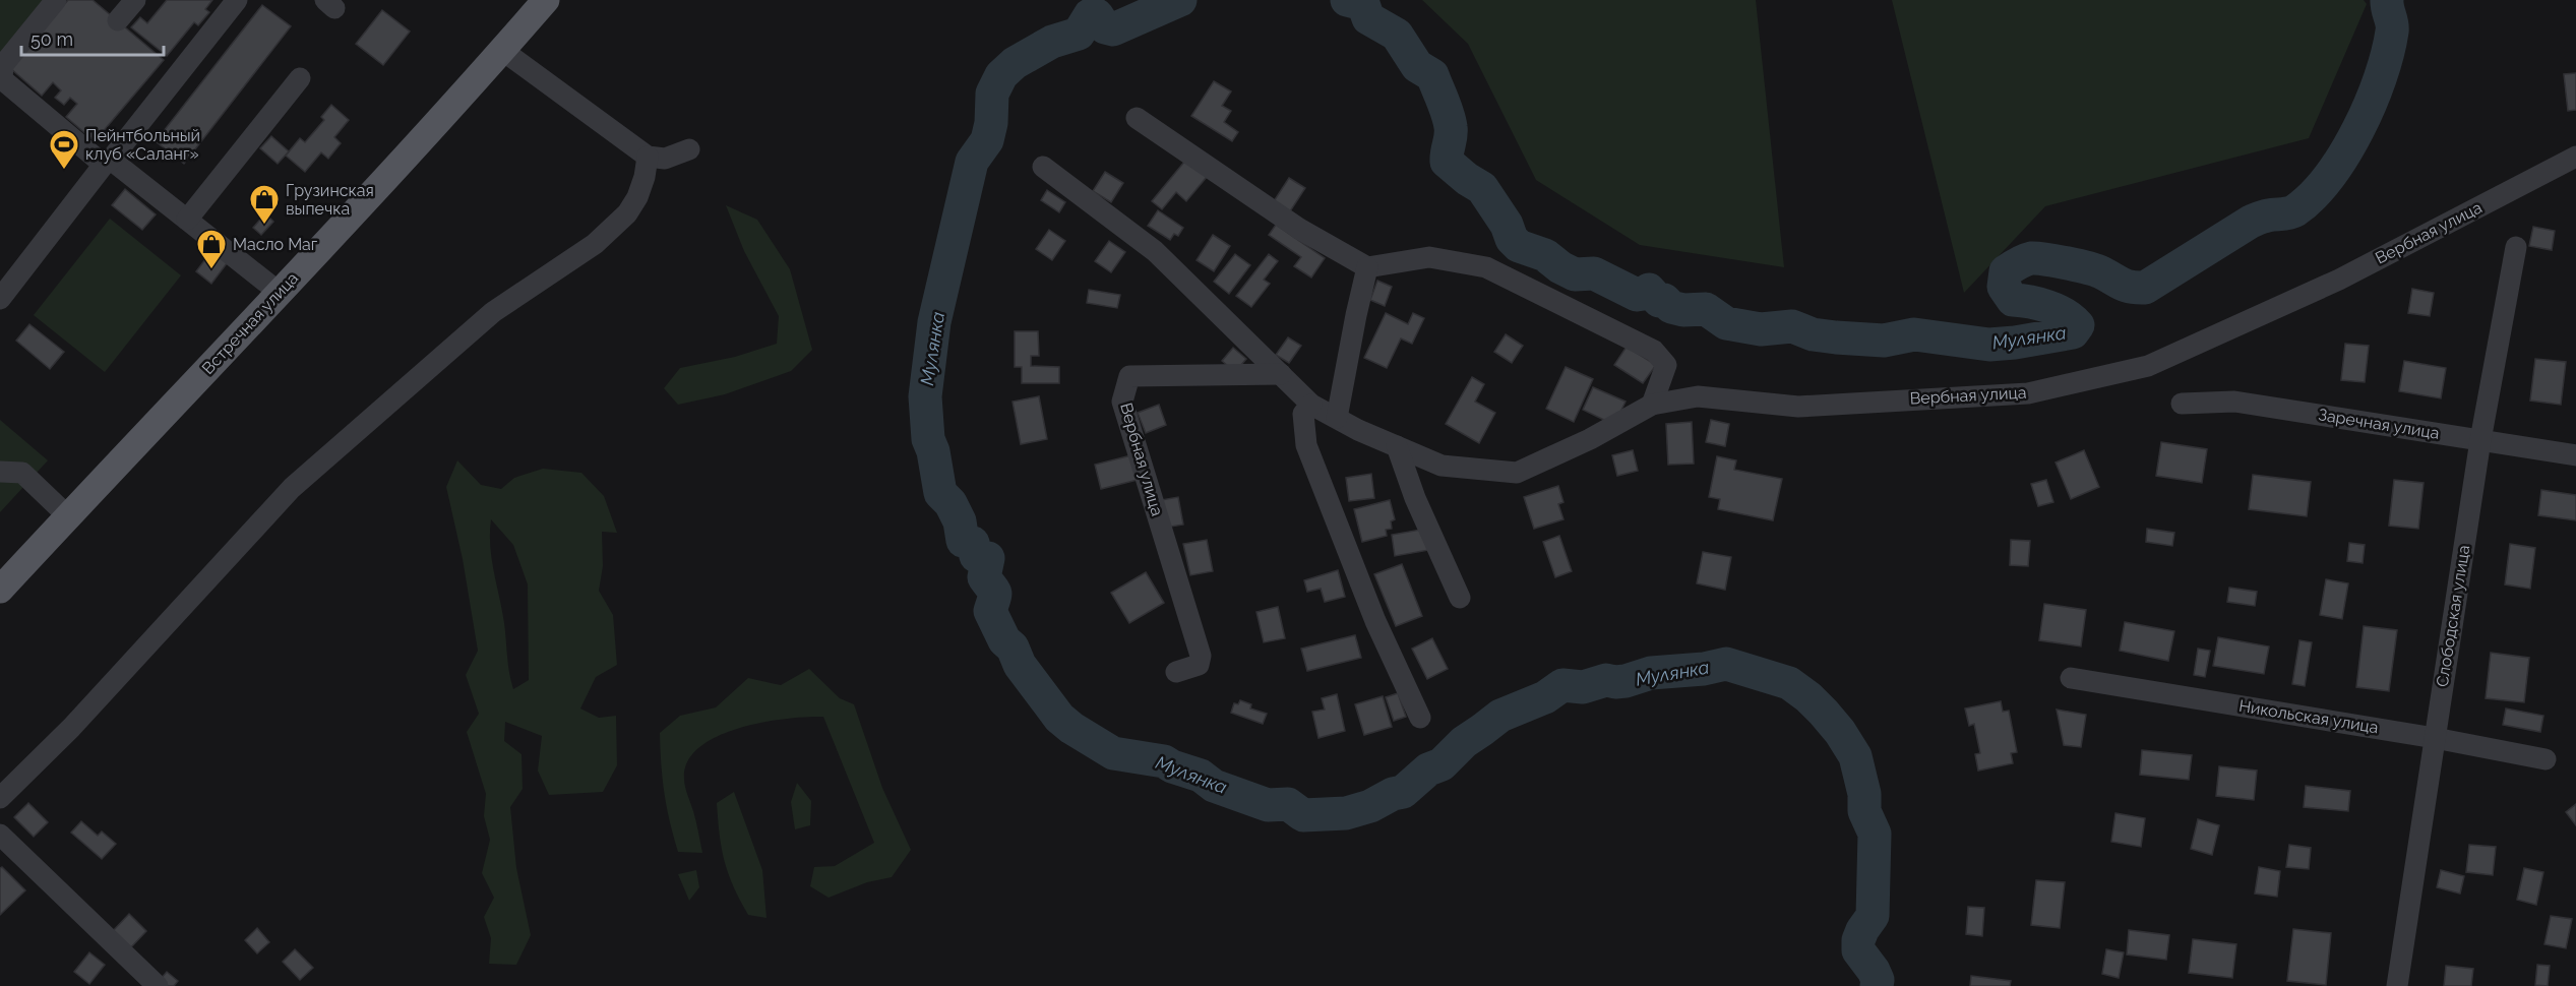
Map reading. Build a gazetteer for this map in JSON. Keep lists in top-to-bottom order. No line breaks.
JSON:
{"streets":{"main road":["Встречная улица"],"street":["Вербная улица","Заречная улица","Слободская улица","Никольская улица"]},"crossings":[["Заречная улица","Слободская улица"],["Слободская улица","Никольская улица"]],"water":["Мулянка"],"places":{"sports":["Пейнтбольный клуб «Саланг»"],"shop":["Грузинская выпечка","Масло Маг"]},"scale_bar":"50 m"}
